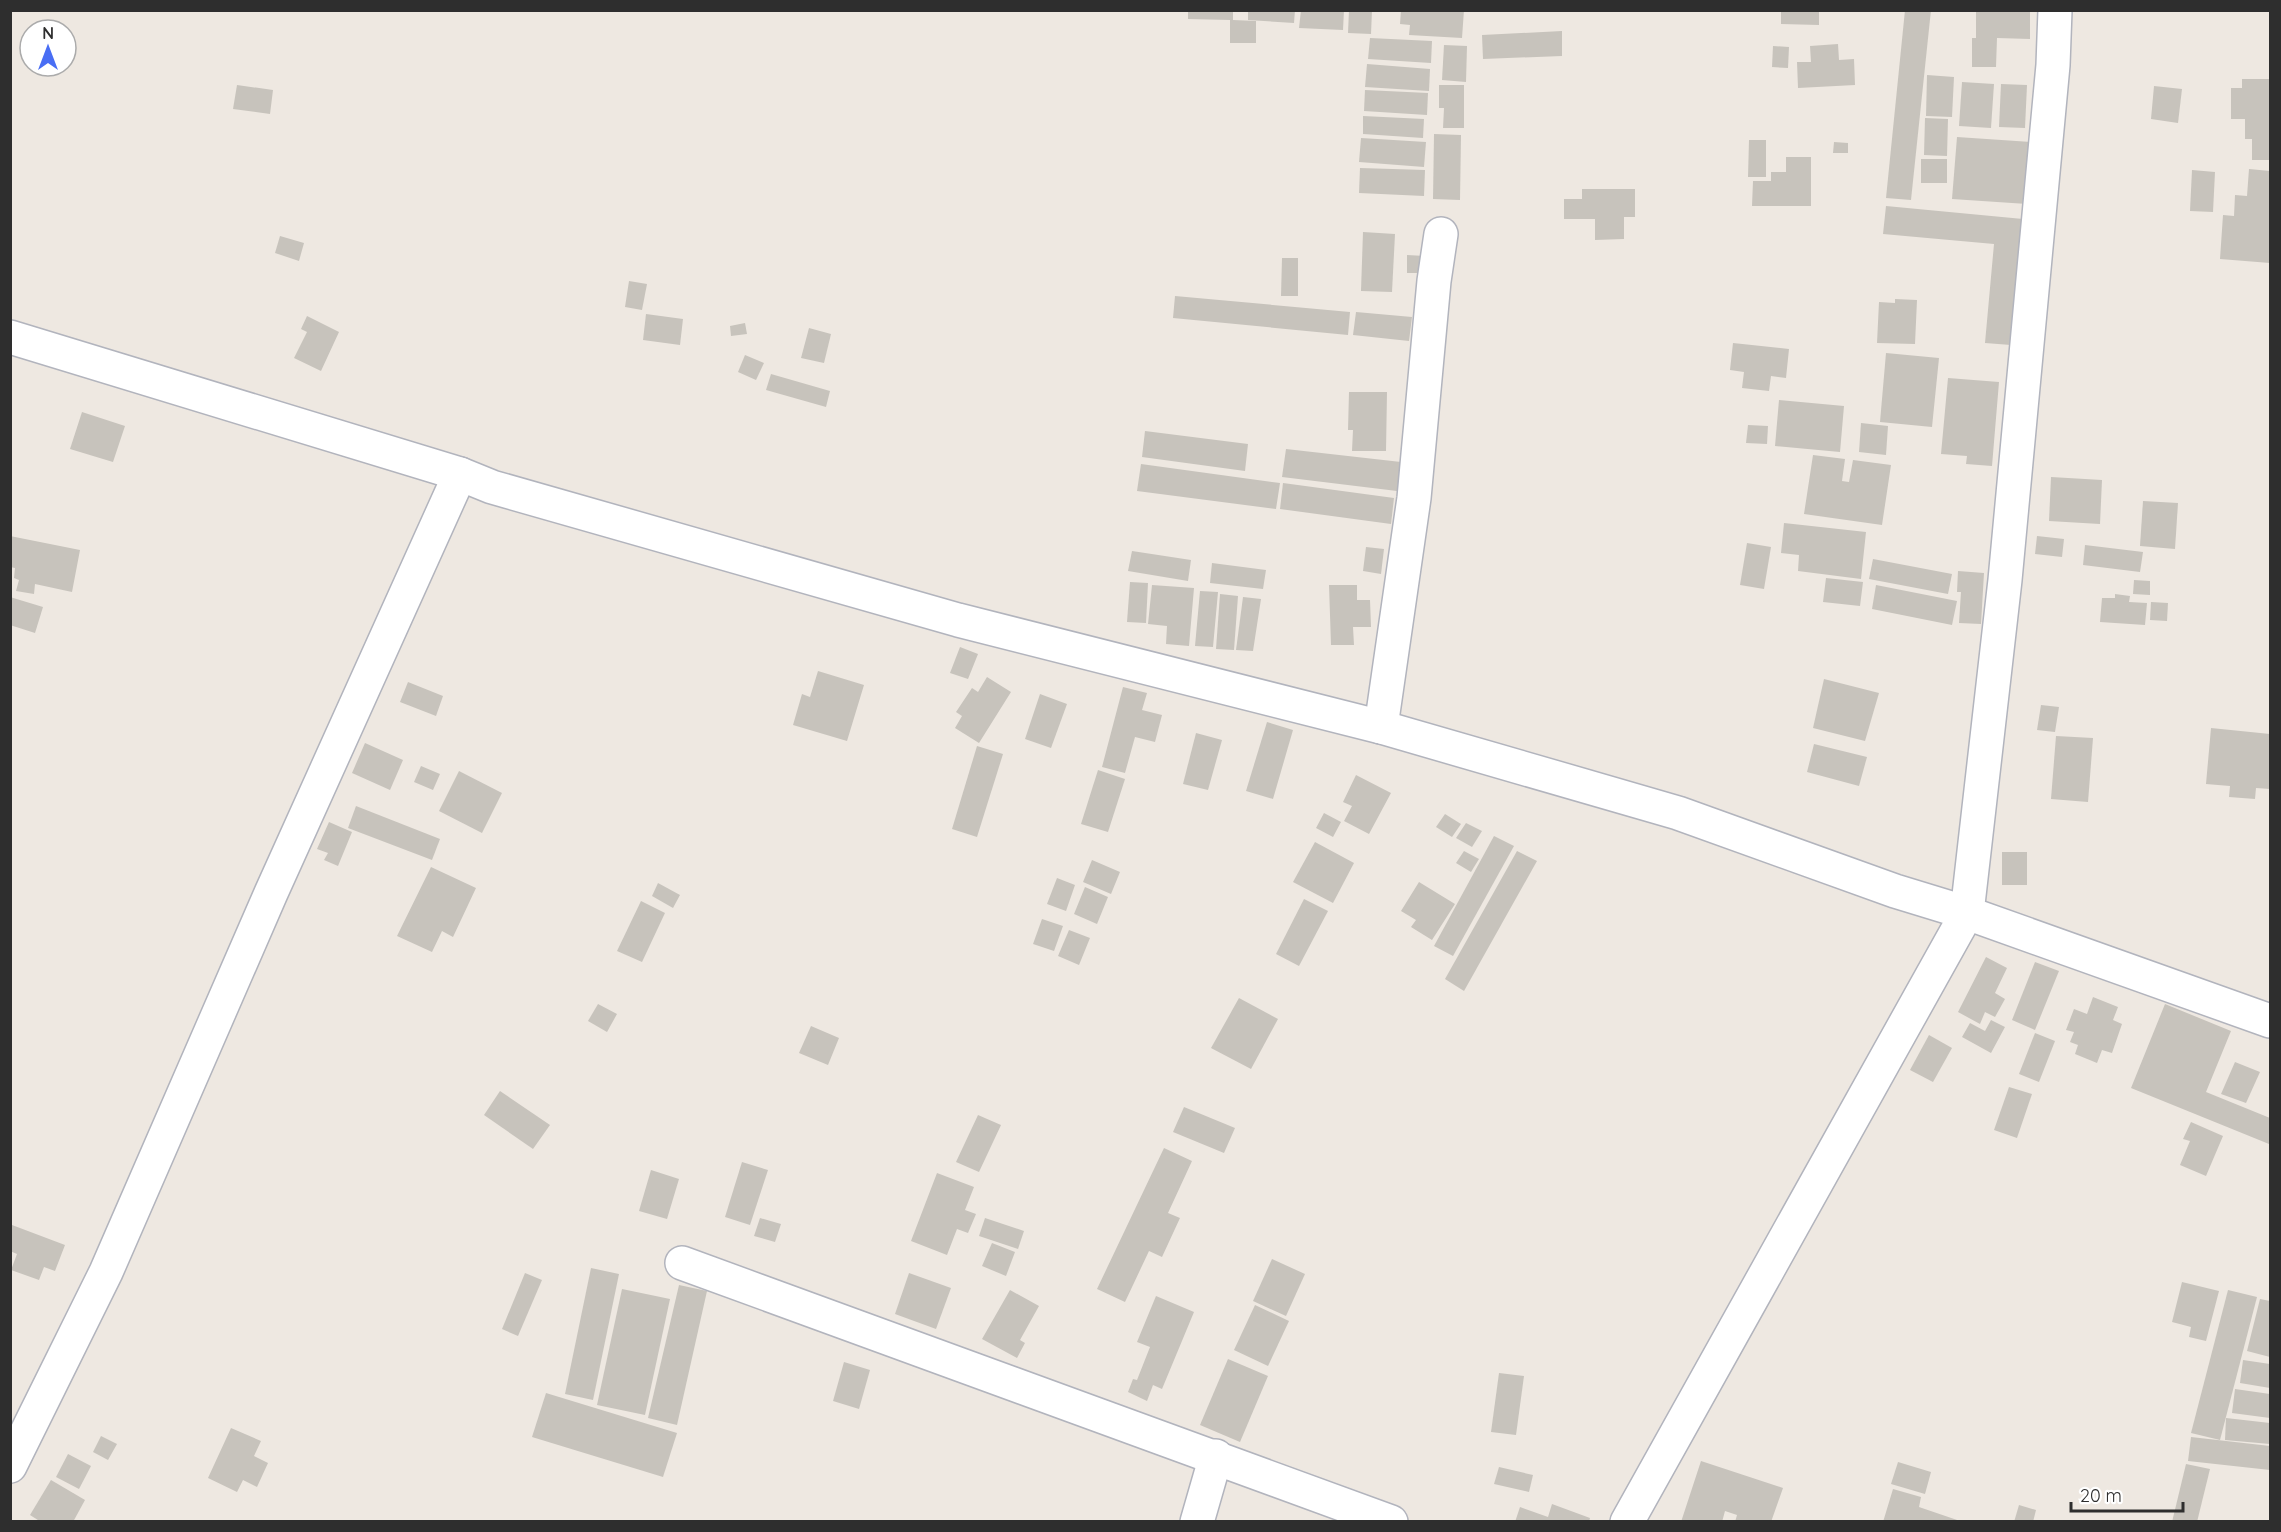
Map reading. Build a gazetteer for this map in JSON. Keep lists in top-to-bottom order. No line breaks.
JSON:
{"scale_bar":"20 m","north":"top"}
